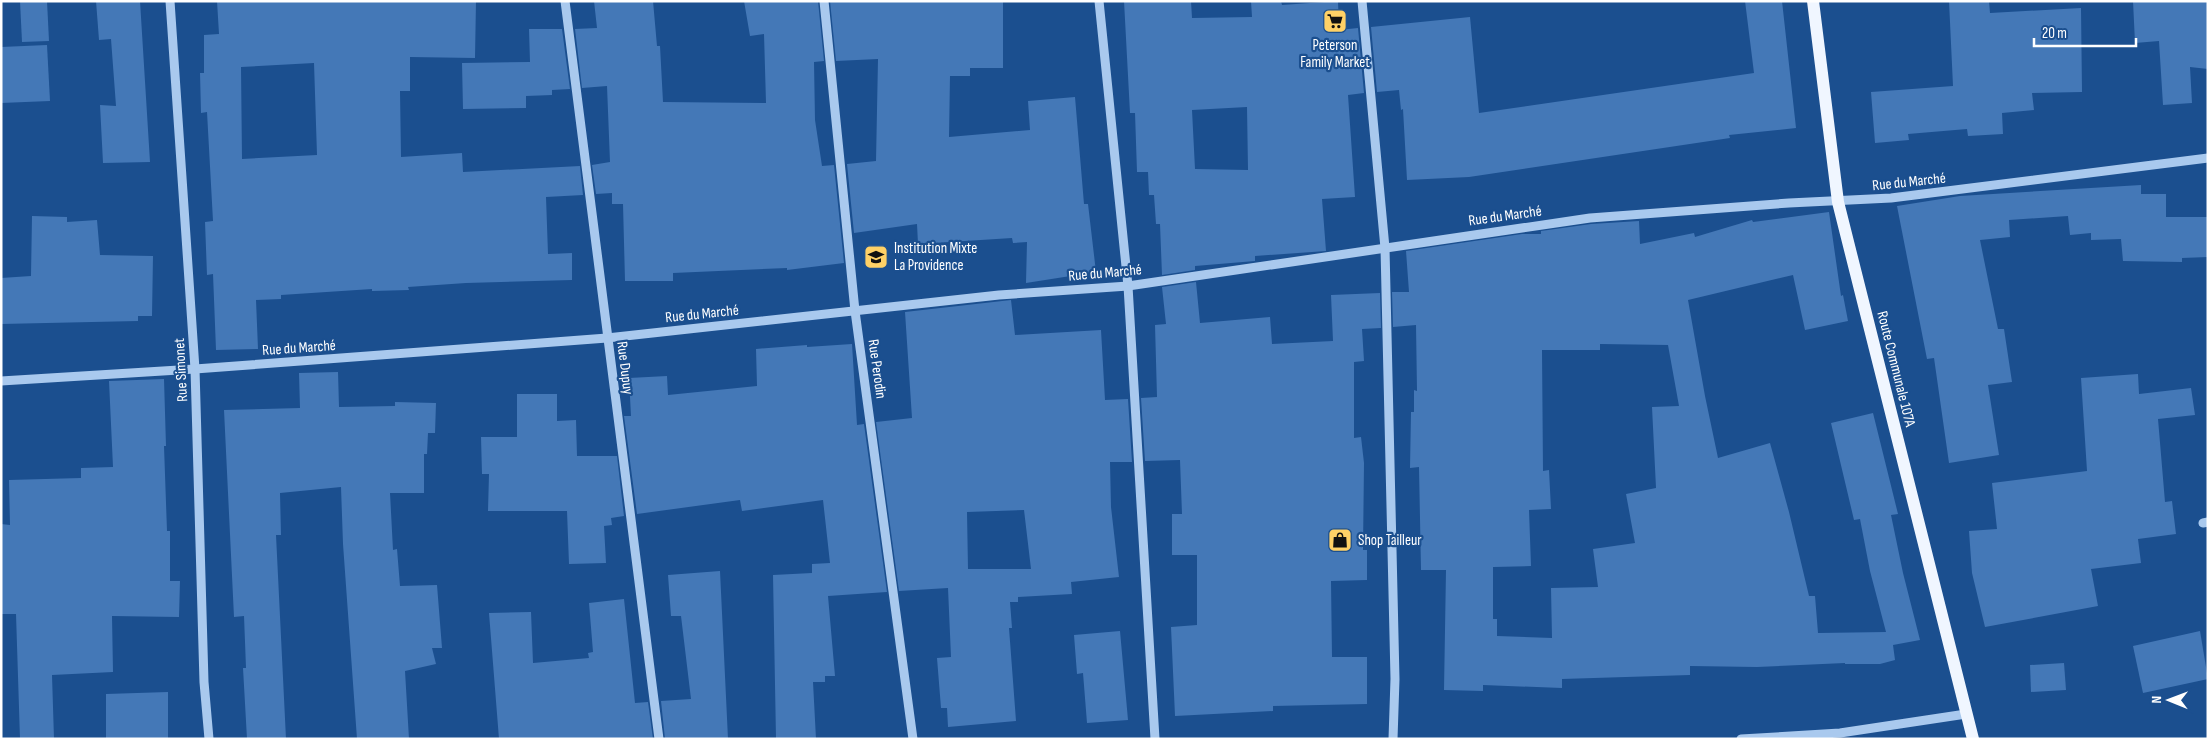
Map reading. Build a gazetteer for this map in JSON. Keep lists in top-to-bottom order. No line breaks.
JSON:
{"streets":{"main road":["Route Communale 107A"],"street":["Rue du Marché","Rue Dupuy","Rue Perodin","Rue Simonet"]},"crossings":[["Rue du Marché","Rue Dupuy"],["Rue du Marché","Rue Perodin"],["Rue du Marché","Route Communale 107A"],["Rue du Marché","Rue Simonet"]],"places":{"supermarket":["Peterson Family Market"],"school or university":["Institution Mixte La Providence"],"shop":["Shop Tailleur"]},"scale_bar":"20 m","north":"left"}
